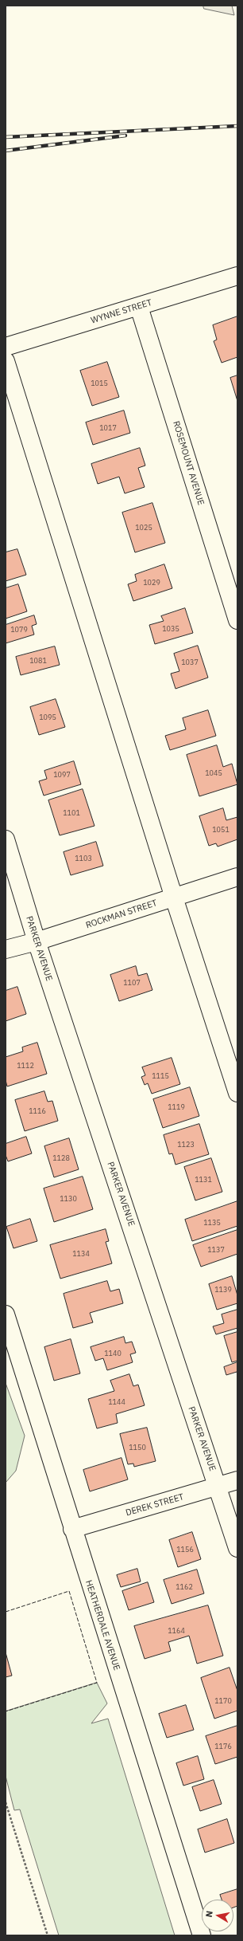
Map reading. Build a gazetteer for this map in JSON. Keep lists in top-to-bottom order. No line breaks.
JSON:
{"streets":{"street":["WYNNE STREET","ROSEMOUNT AVENUE","ROCKMAN STREET","PARKER AVENUE","DEREK STREET","HEATHERDALE AVENUE"]},"crossings":[["WYNNE STREET","ROSEMOUNT AVENUE"],["ROCKMAN STREET","PARKER AVENUE"],["PARKER AVENUE","DEREK STREET"],["DEREK STREET","HEATHERDALE AVENUE"]],"house_numbers":["1015","1017","1025","1029","1035","1079","1081","1037","1095","1045","1097","1101","1051","1103","1107","1112","1115","1119","1116","1123","1128","1131","1130","1135","1137","1134","1139","1140","1144","1150","1156","1162","1164","1170","1176"],"north":"left"}
